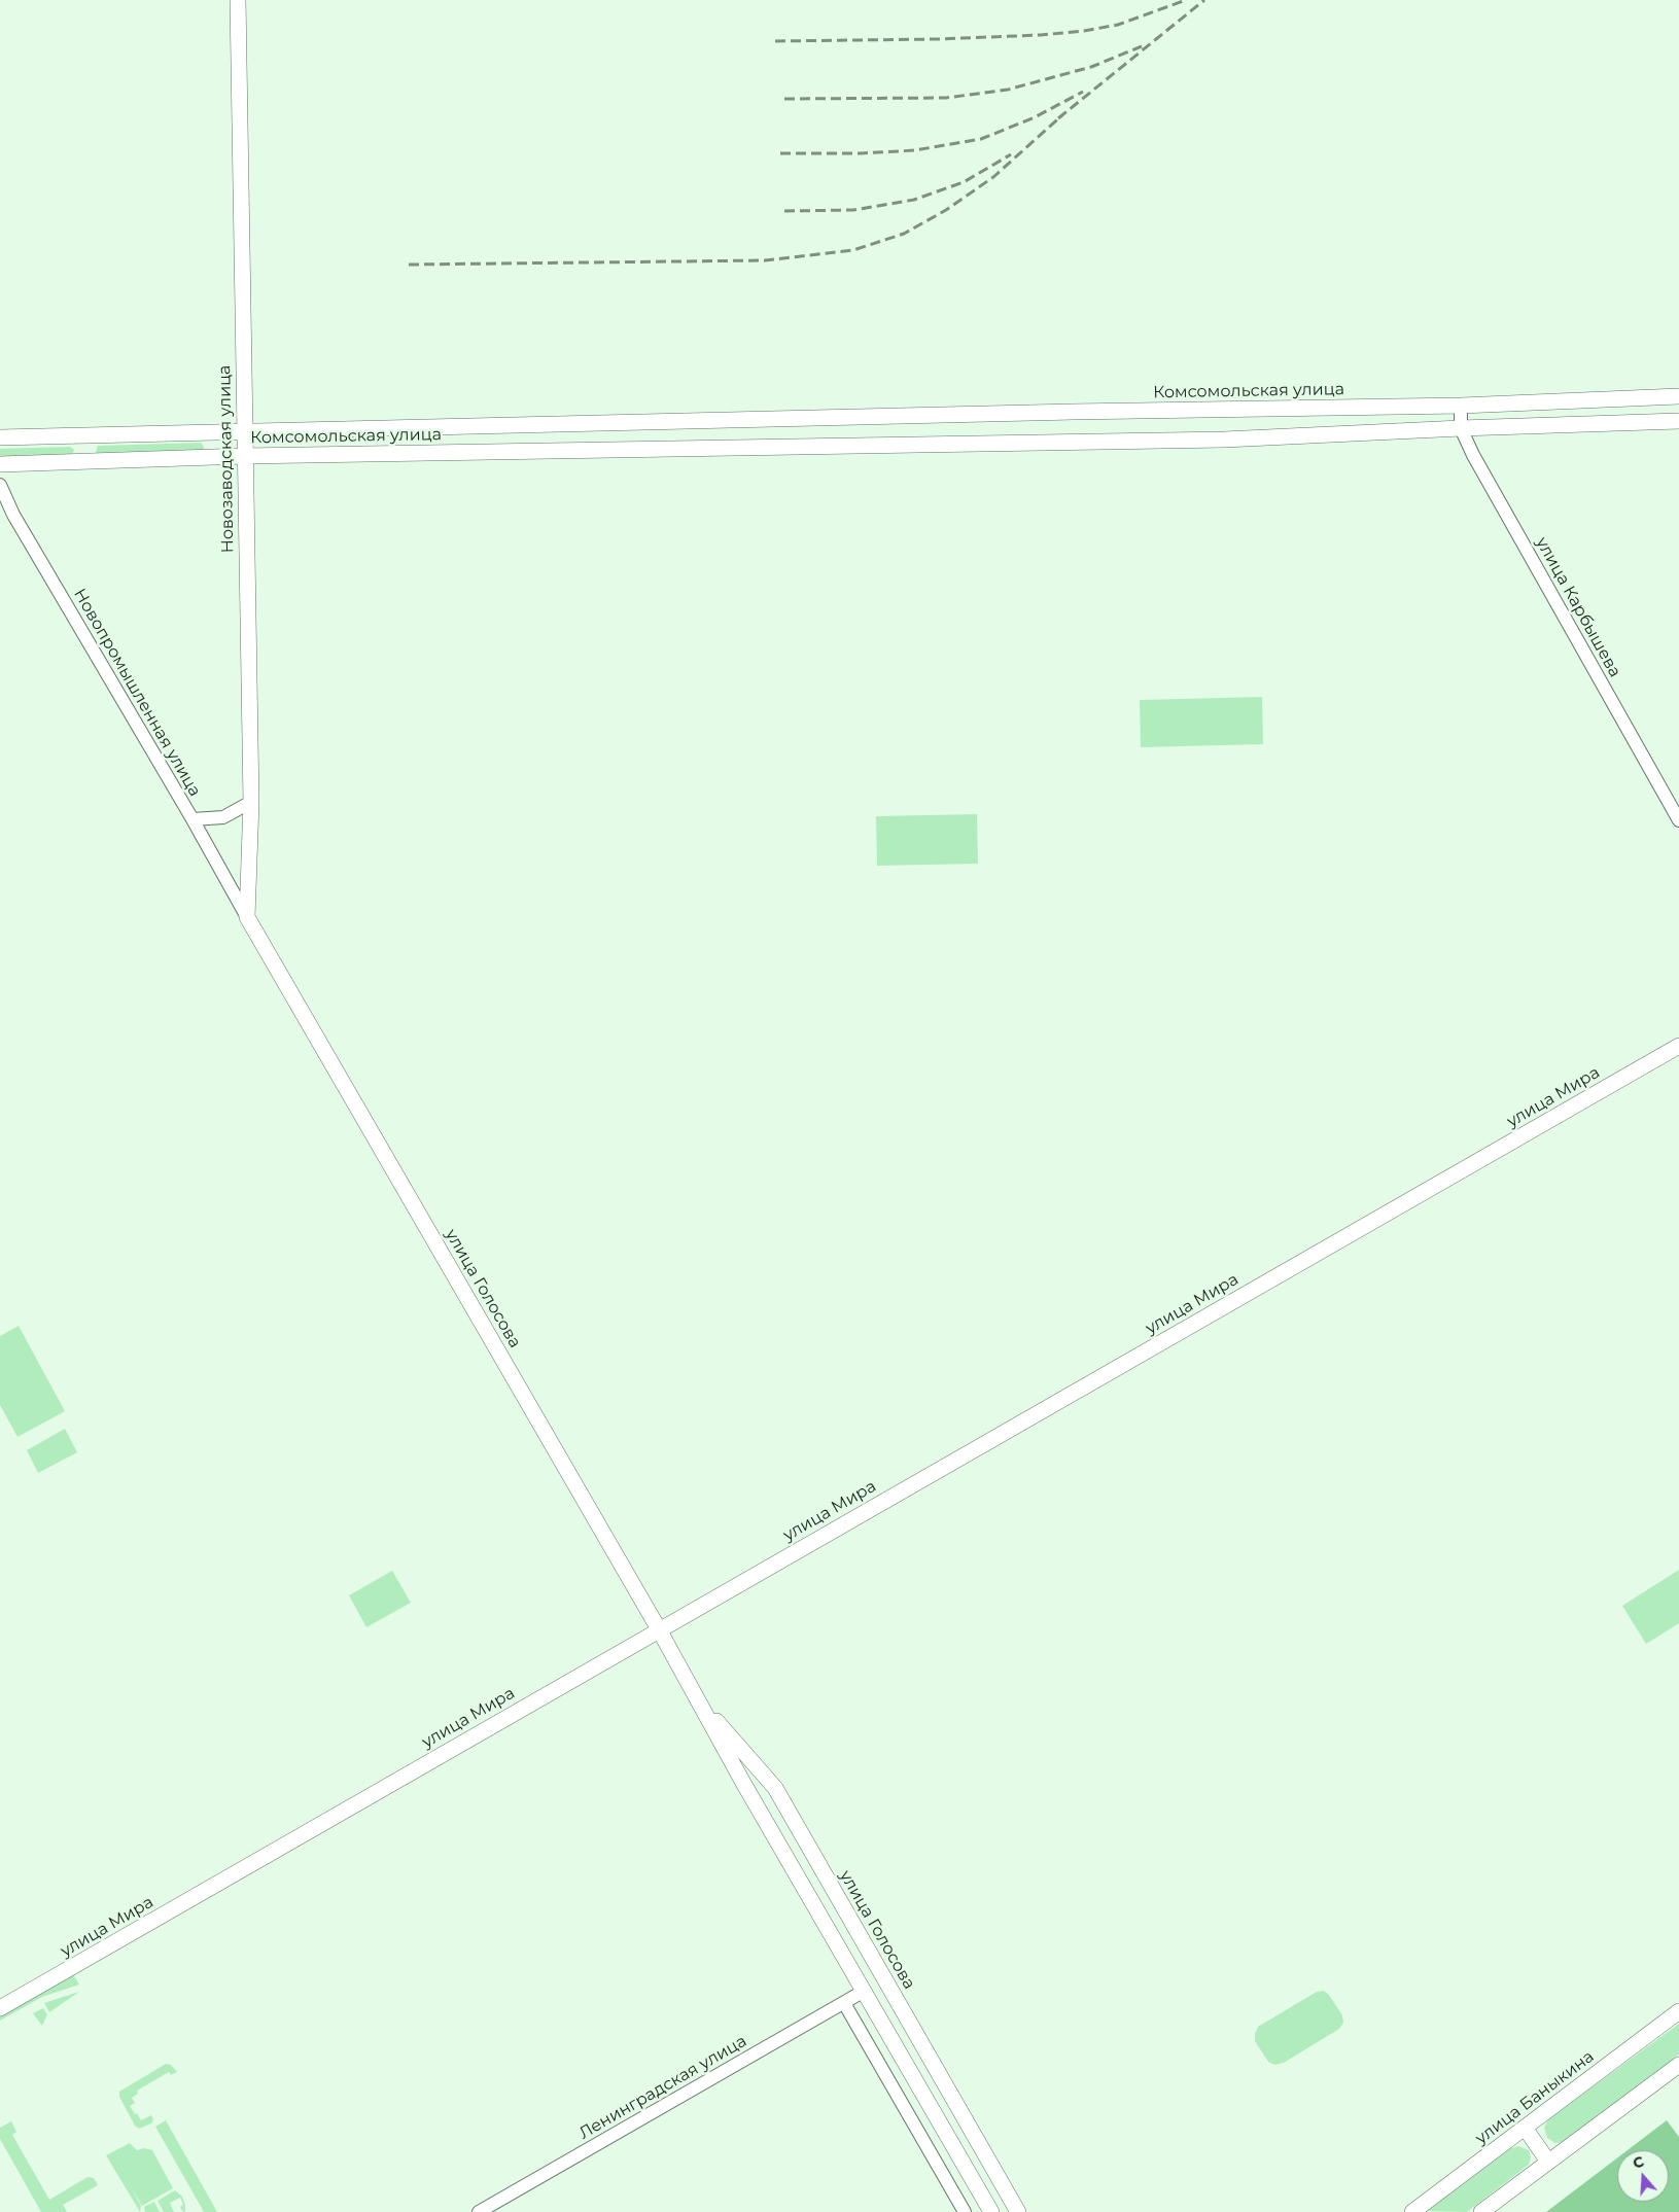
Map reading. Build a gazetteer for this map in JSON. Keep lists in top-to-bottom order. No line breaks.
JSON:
{"streets":{"main road":["Комсомольская улица","Новозаводская улица","улица Мира","улица Голосова","улица Баныкина"],"street":["улица Карбышева","Новопромышленная улица","Ленинградская улица"]},"crossings":[["Комсомольская улица","Новозаводская улица"],["Комсомольская улица","улица Карбышева"],["Новозаводская улица","Новопромышленная улица"],["Новозаводская улица","улица Голосова"],["Новопромышленная улица","улица Голосова"],["улица Мира","улица Голосова"],["улица Голосова","Ленинградская улица"]],"north":"top"}
